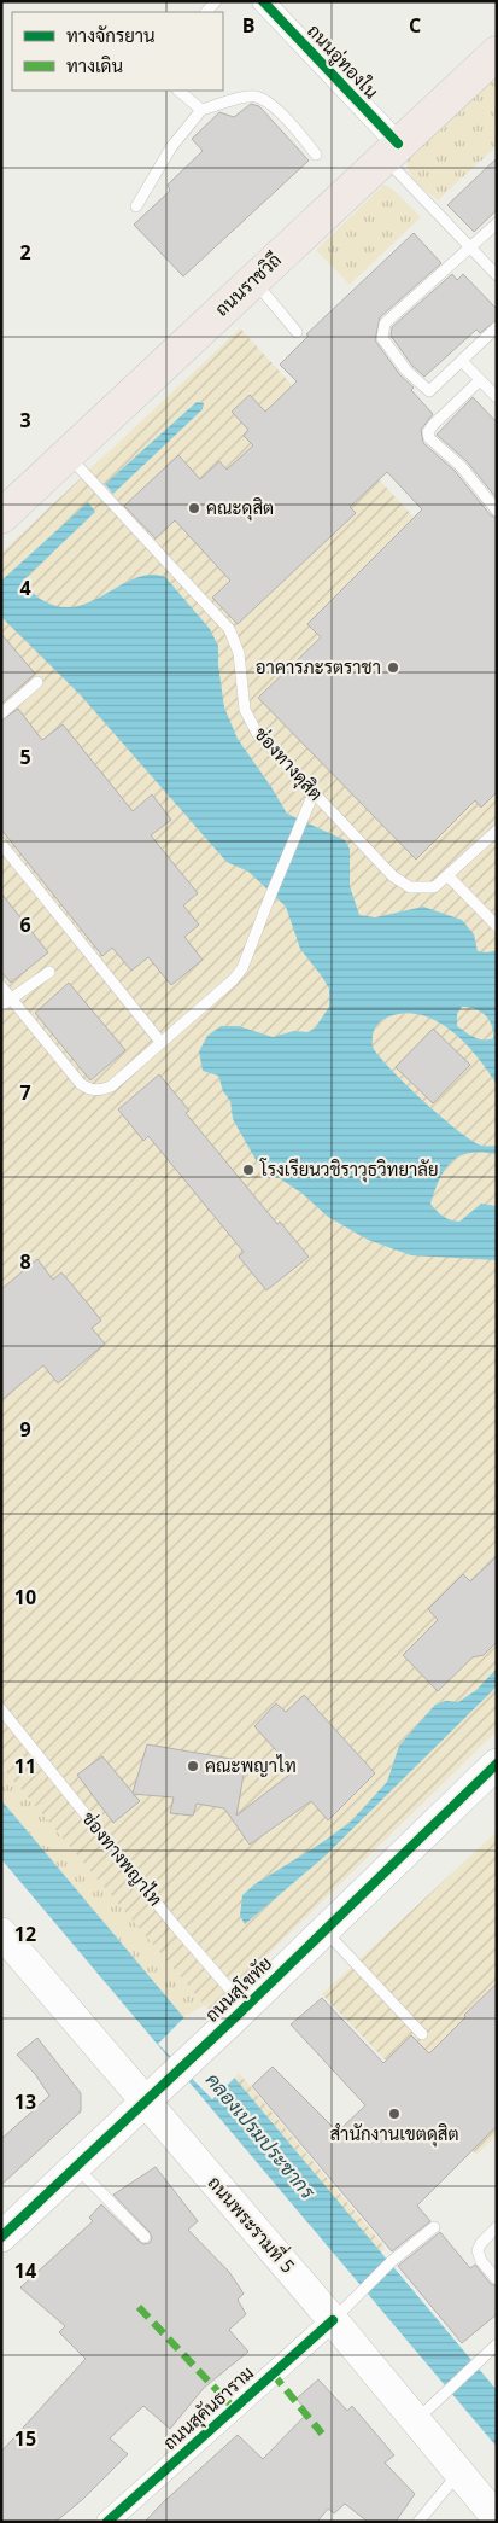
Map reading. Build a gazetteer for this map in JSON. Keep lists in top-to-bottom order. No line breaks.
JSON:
{"streets":{"main road":["ถนนราชวิถี","ถนนสุโขทัย","ถนนพระรามที่ 5"],"street":["ถนนอู่ทองใน","ถนนสุคันธาราม"],"lane":["ช่องทางดุสิต","ช่องทางพญาไท"]},"crossings":[["ถนนอู่ทองใน","ถนนราชวิถี"],["ถนนราชวิถี","ช่องทางดุสิต"],["ช่องทางพญาไท","ถนนสุโขทัย"],["ถนนสุโขทัย","ถนนพระรามที่ 5"],["ถนนพระรามที่ 5","ถนนสุคันธาราม"]],"water":["คลองเปรมประชากร"],"places":["คณะดุสิต","อาคารภะรตราชา","โรงเรียนวชิราวุธวิทยาลัย","คณะพญาไท","สำนักงานเขตดุสิต"],"legend":["ทางจักรยาน","ทางเดิน"],"grid":{"columns":["B","C"],"rows":["2","3","4","5","6","7","8","9","10","11","12","13","14","15"]}}
